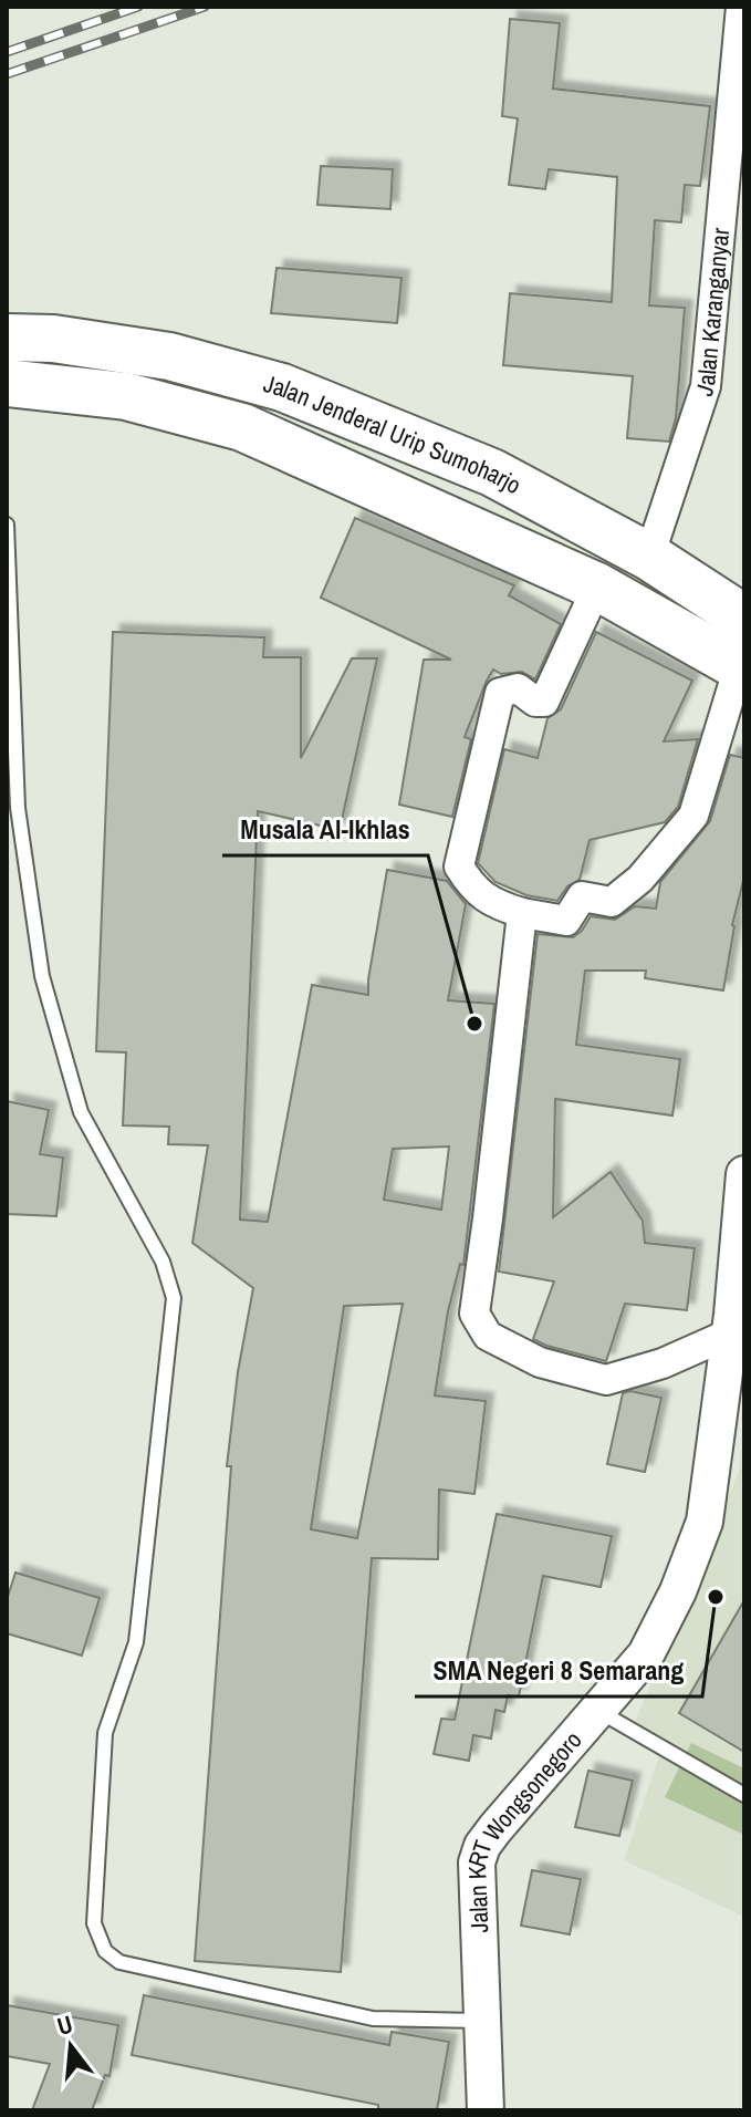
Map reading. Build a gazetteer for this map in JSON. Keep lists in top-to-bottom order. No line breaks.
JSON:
{"streets":{"highway":["Jalan Jenderal Urip Sumoharjo"],"street":["Jalan Karanganyar","Jalan KRT Wongsonegoro"]},"crossings":[["Jalan Karanganyar","Jalan Jenderal Urip Sumoharjo"]],"places":["Musala Al-Ikhlas","SMA Negeri 8 Semarang"],"north":"top"}
